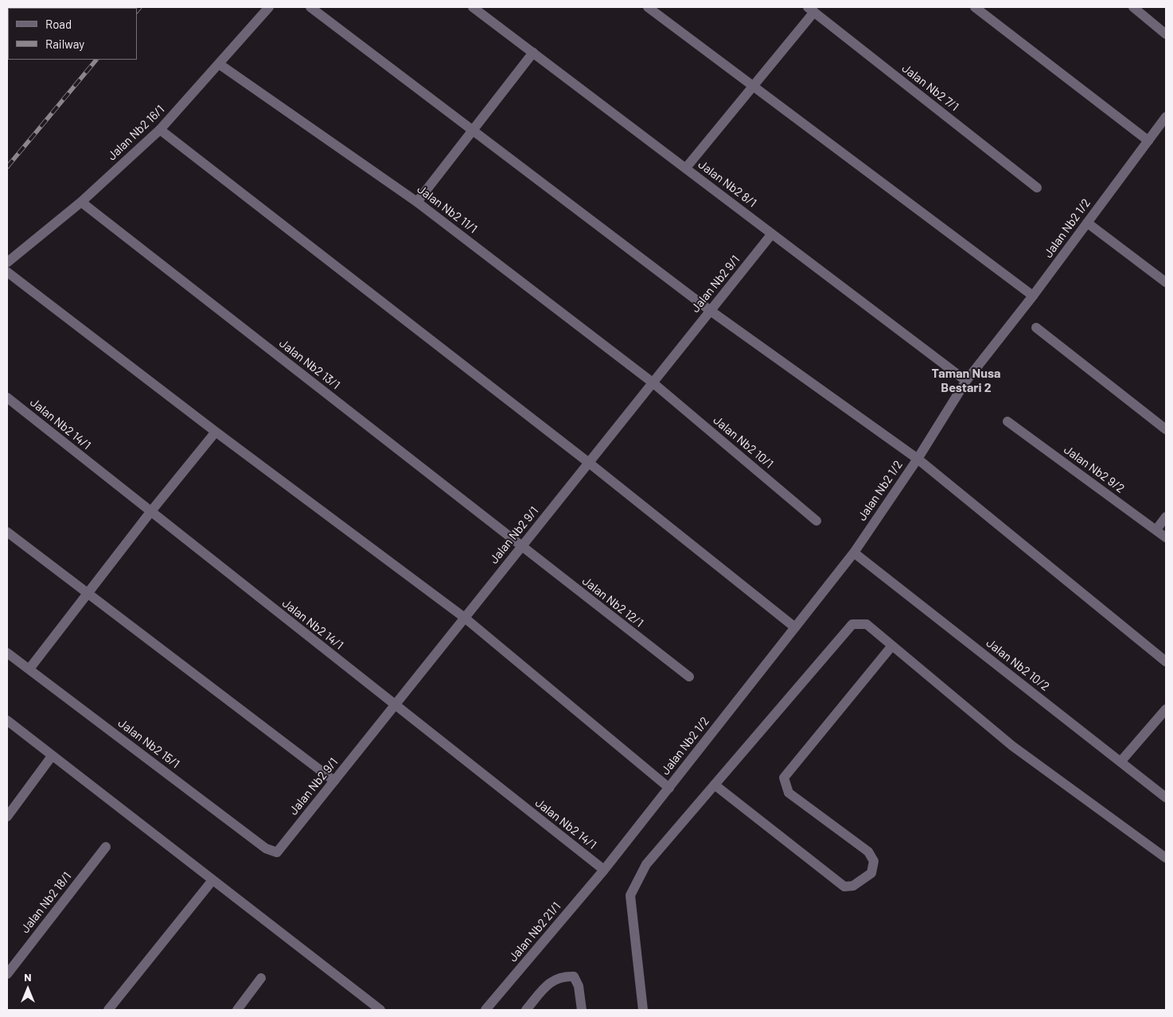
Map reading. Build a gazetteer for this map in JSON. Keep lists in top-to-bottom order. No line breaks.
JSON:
{"streets":{"street":["Jalan Nb2 7/1","Jalan Nb2 16/1","Jalan Nb2 8/1","Jalan Nb2 11/1","Jalan Nb2 1/2","Jalan Nb2 9/1","Jalan Nb2 13/1","Jalan Nb2 14/1","Jalan Nb2 10/1","Jalan Nb2 9/2","Jalan Nb2 12/1","Jalan Nb2 10/2","Jalan Nb2 15/1","Jalan Nb2 18/1","Jalan Nb2 21/1"]},"crossings":[["Jalan Nb2 16/1","Jalan Nb2 11/1"],["Jalan Nb2 16/1","Jalan Nb2 13/1"],["Jalan Nb2 8/1","Jalan Nb2 1/2"],["Jalan Nb2 8/1","Jalan Nb2 9/1"],["Jalan Nb2 11/1","Jalan Nb2 9/1"],["Jalan Nb2 11/1","Jalan Nb2 10/1"],["Jalan Nb2 1/2","Jalan Nb2 14/1"],["Jalan Nb2 1/2","Jalan Nb2 10/2"],["Jalan Nb2 1/2","Jalan Nb2 21/1"],["Jalan Nb2 9/1","Jalan Nb2 13/1"],["Jalan Nb2 9/1","Jalan Nb2 14/1"],["Jalan Nb2 9/1","Jalan Nb2 10/1"],["Jalan Nb2 9/1","Jalan Nb2 12/1"],["Jalan Nb2 9/1","Jalan Nb2 15/1"],["Jalan Nb2 13/1","Jalan Nb2 12/1"],["Jalan Nb2 14/1","Jalan Nb2 21/1"]],"districts":["Taman Nusa Bestari 2"],"legend":["Road","Railway"],"north":"top"}
